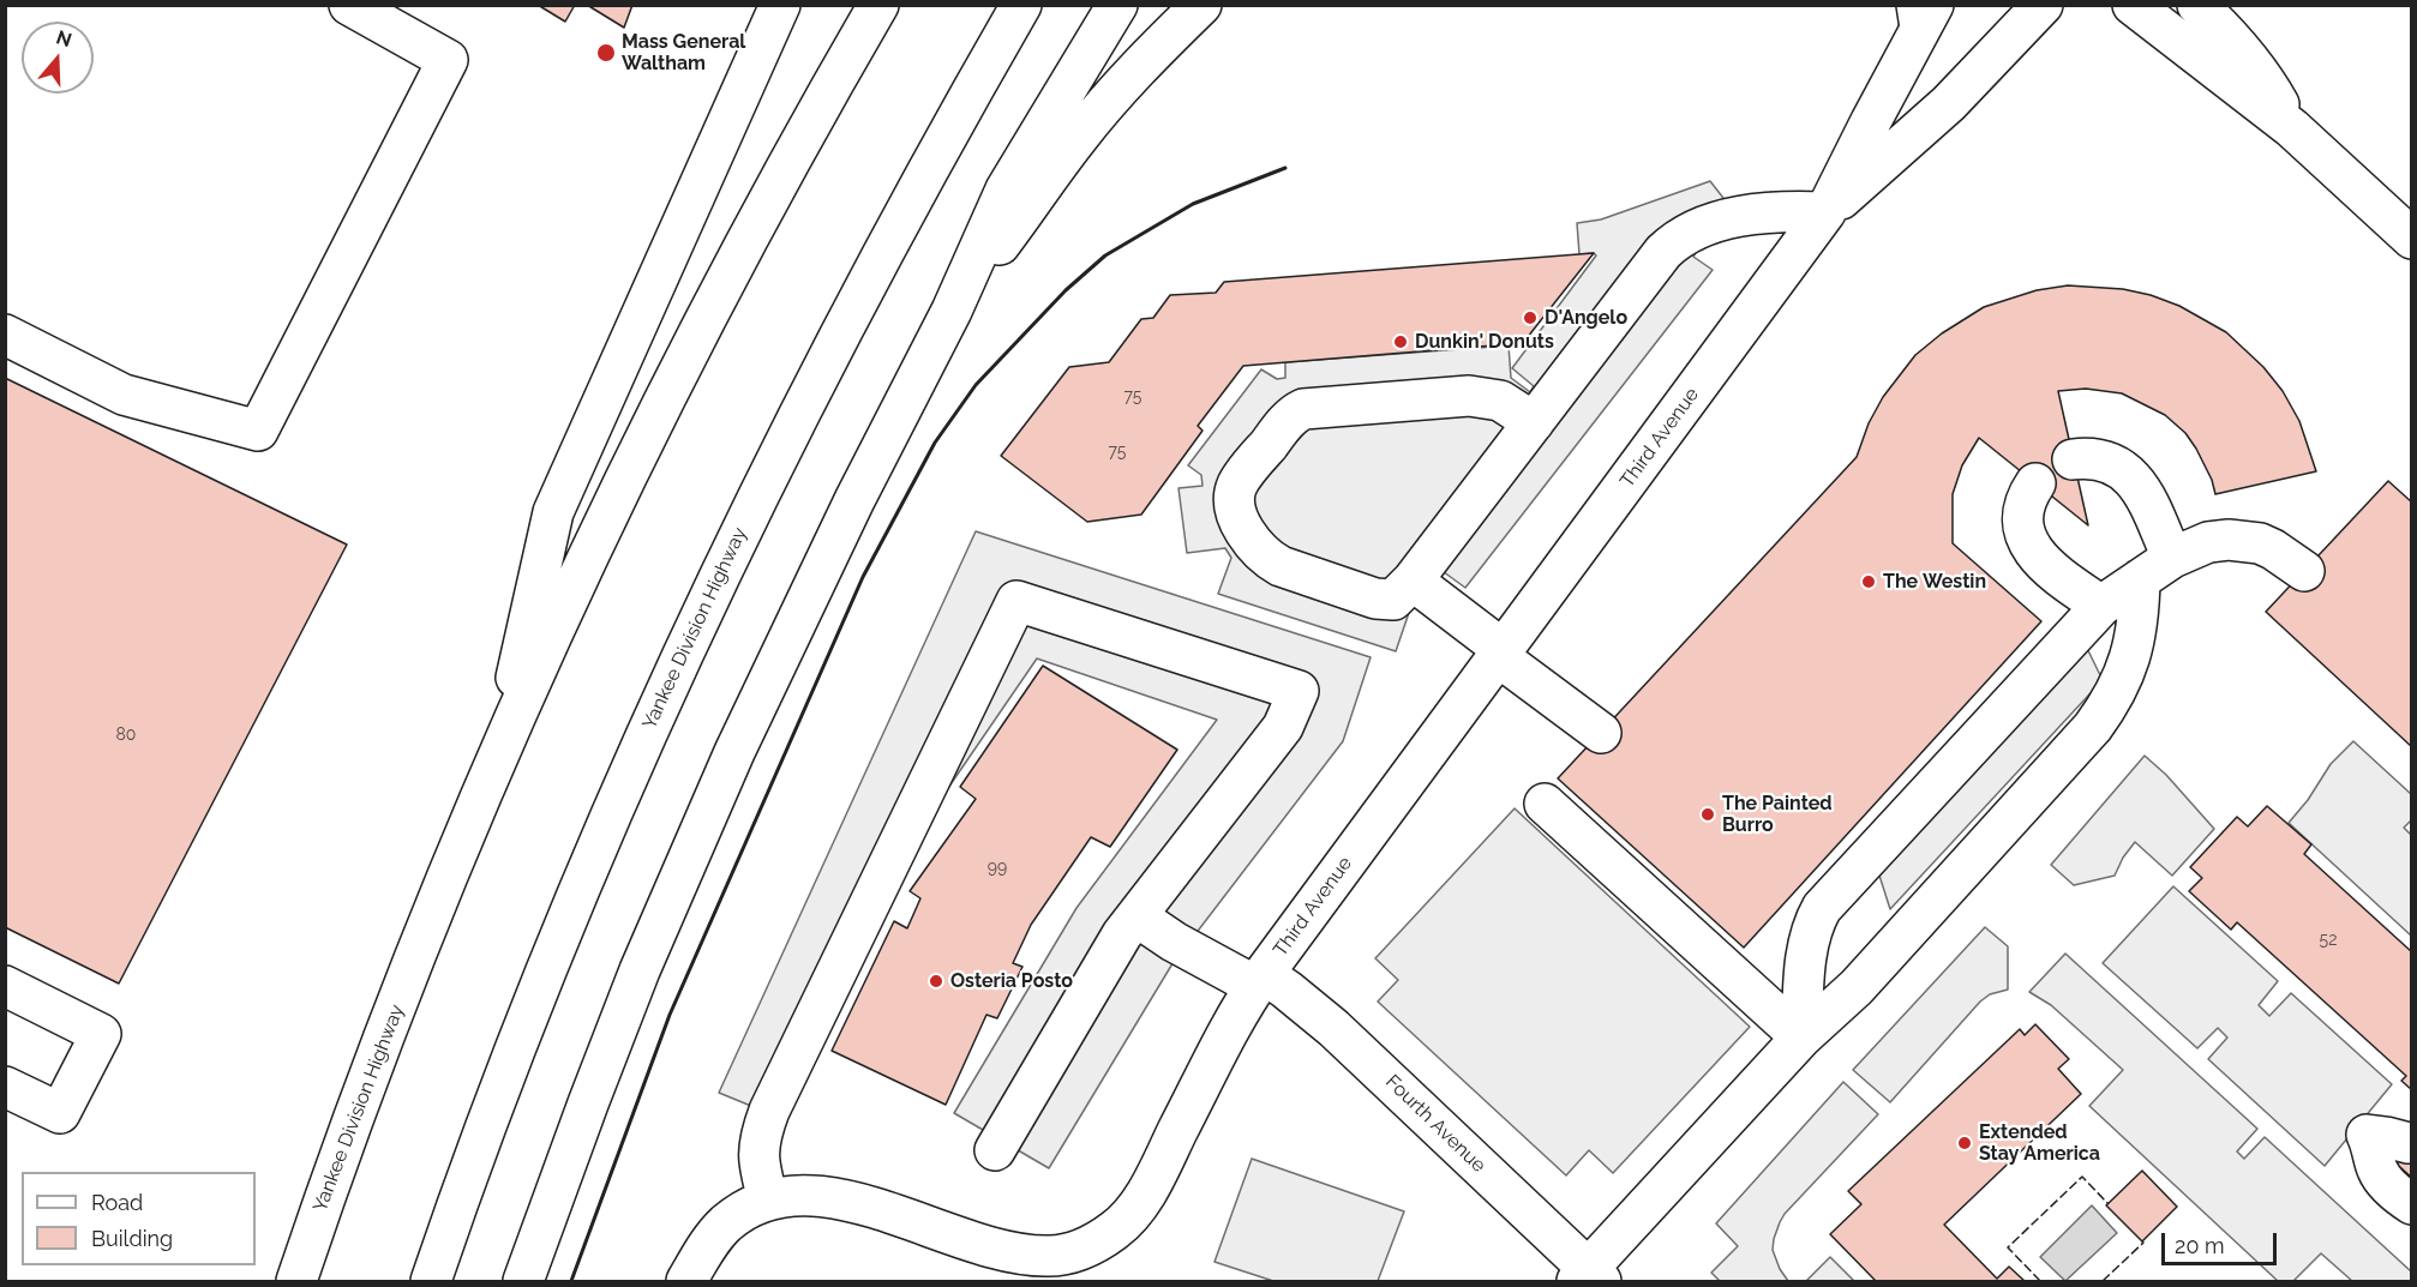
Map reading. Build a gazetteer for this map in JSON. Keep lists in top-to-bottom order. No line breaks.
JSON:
{"streets":{"main road":["Third Avenue","Yankee Division Highway","Fourth Avenue"]},"crossings":[["Third Avenue","Fourth Avenue"]],"places":["Mass General Waltham","D'Angelo","Dunkin' Donuts","The Westin","The Painted Burro","Osteria Posto","Extended Stay America"],"house_numbers":["75","75","80","99","52"],"legend":["Road","Building"],"scale_bar":"20 m","north":"top"}
